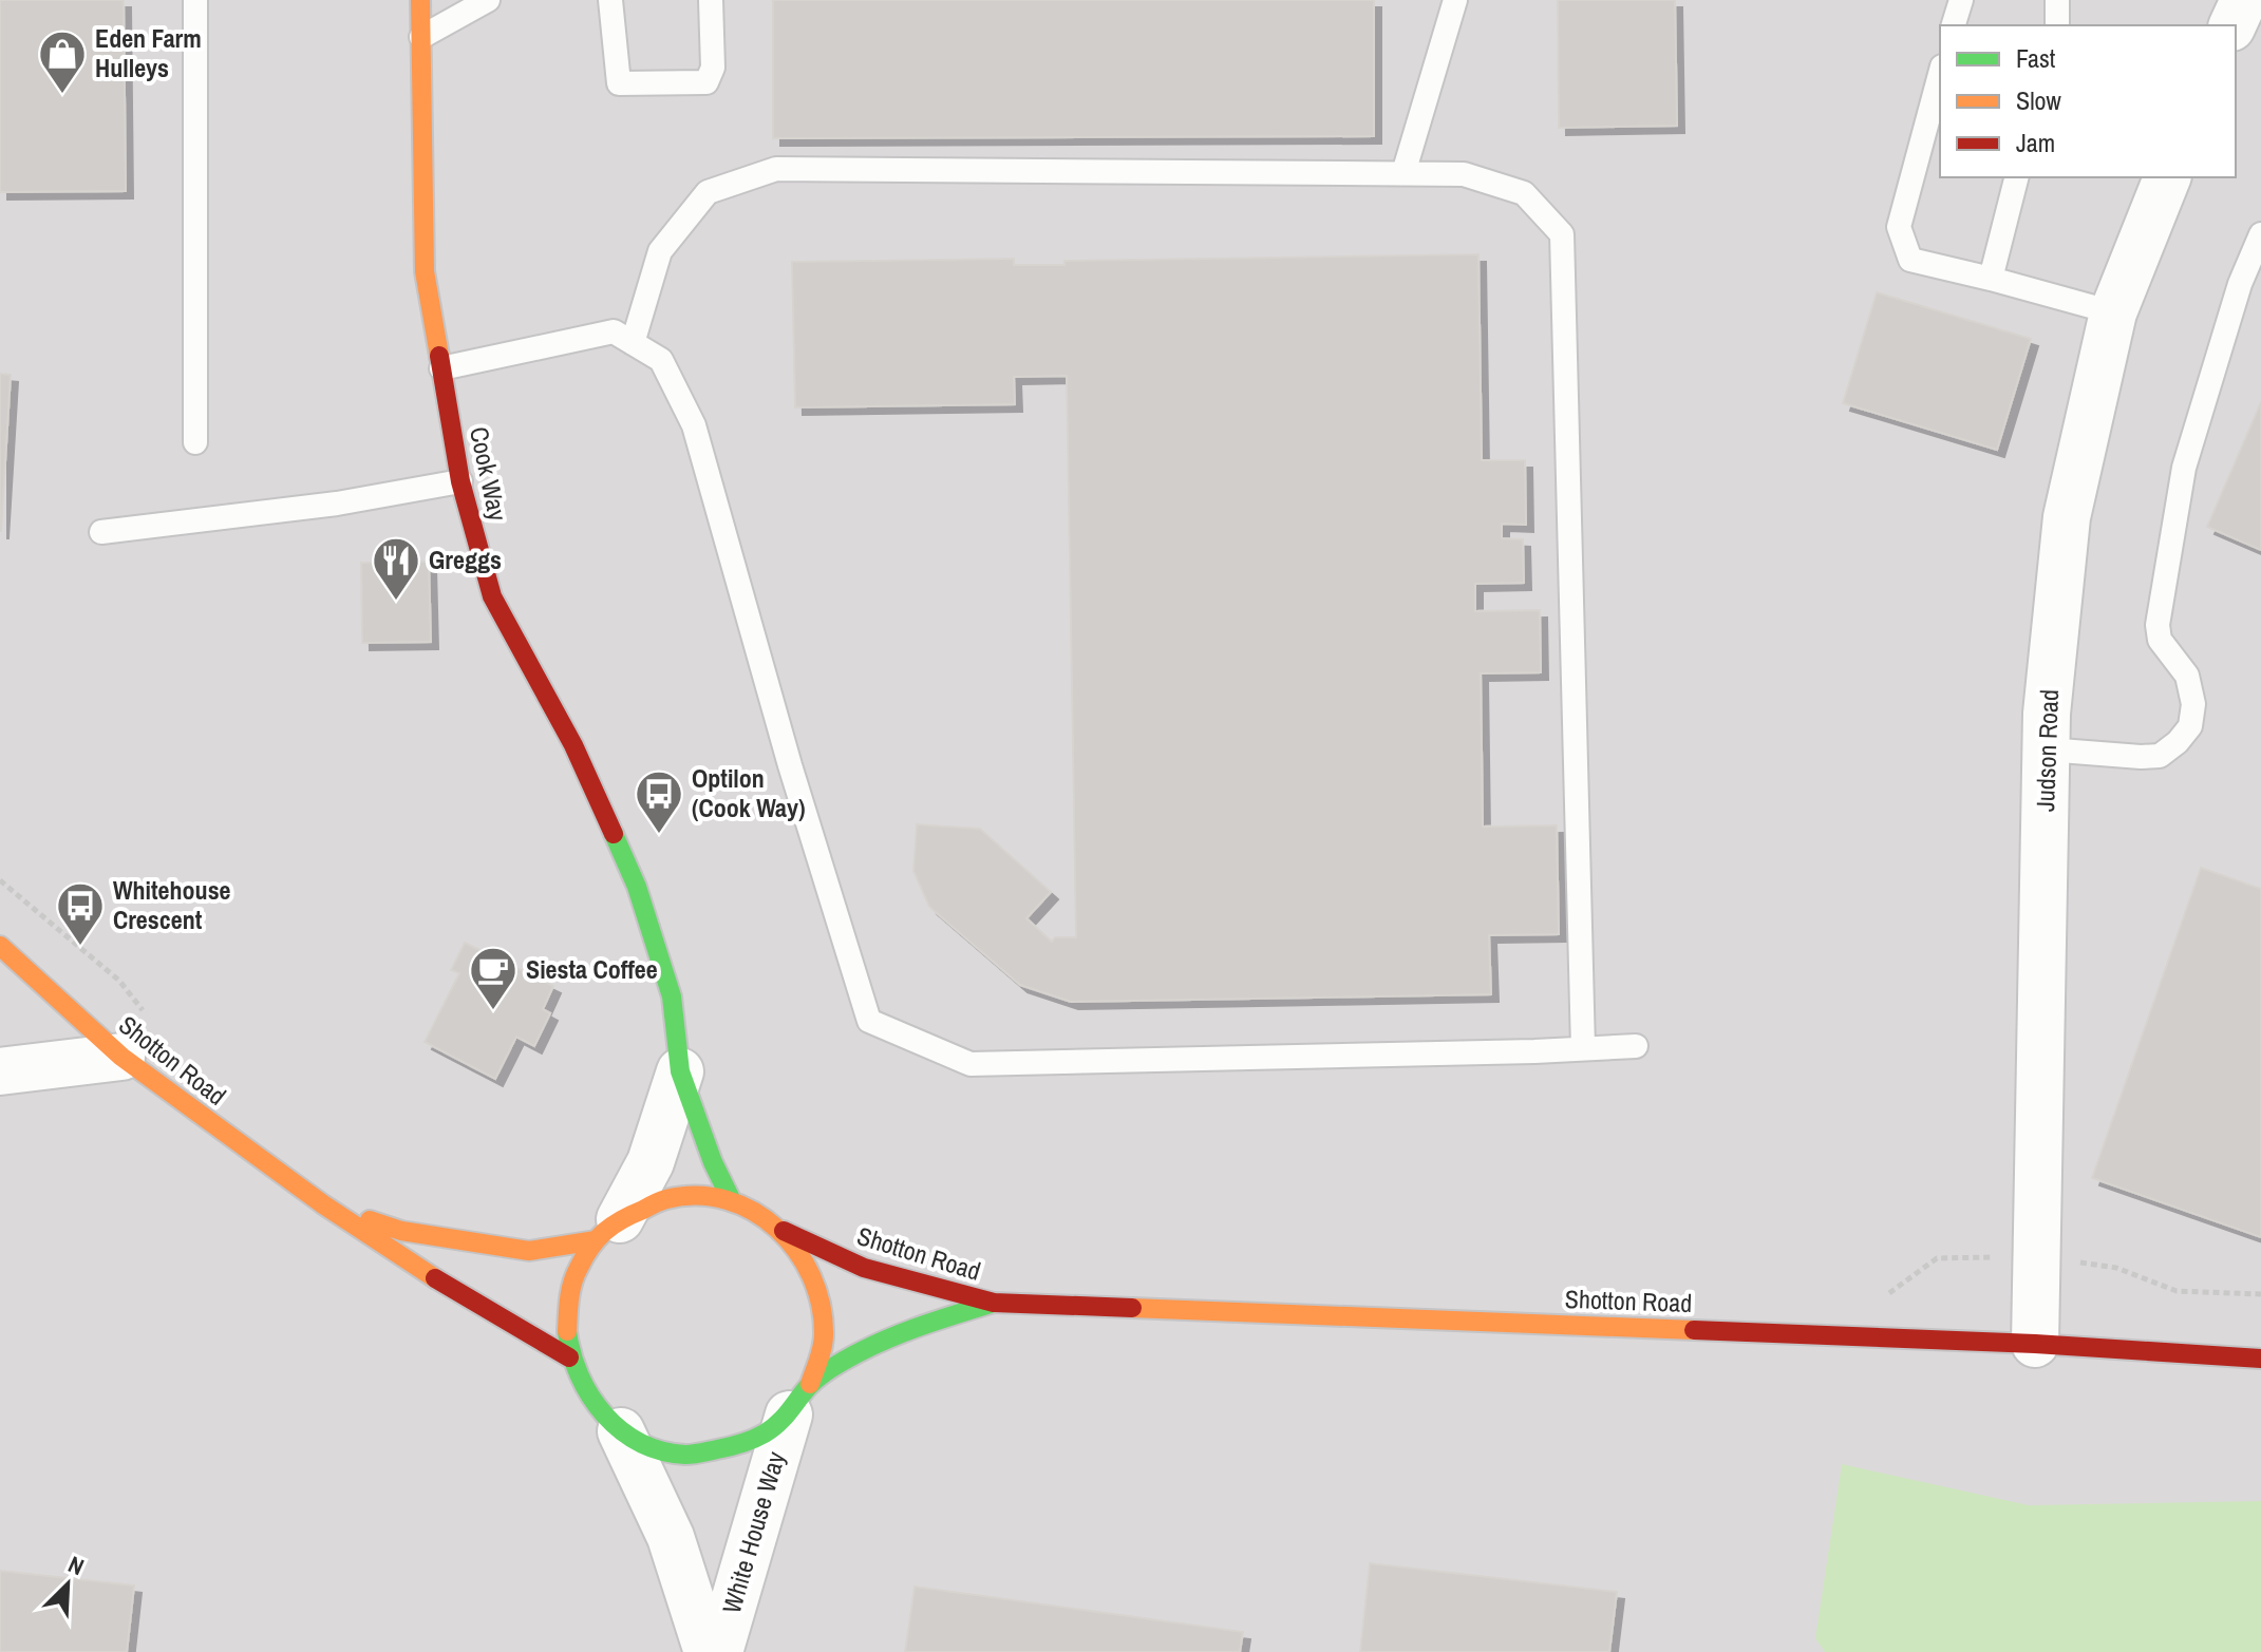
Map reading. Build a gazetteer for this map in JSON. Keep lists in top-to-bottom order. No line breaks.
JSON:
{"streets":{"street":["Cook Way","Judson Road","Shotton Road","White House Way"]},"crossings":[["Cook Way","Shotton Road"],["Cook Way","White House Way"],["Judson Road","Shotton Road"],["Shotton Road","White House Way"]],"places":{"shop":["Eden Farm Hulleys"],"restaurant":["Greggs"],"bus stop":["Optilon (Cook Way)","Whitehouse Crescent"],"cafe":["Siesta Coffee"]},"legend":["Fast","Slow","Jam"],"north":"top right"}
